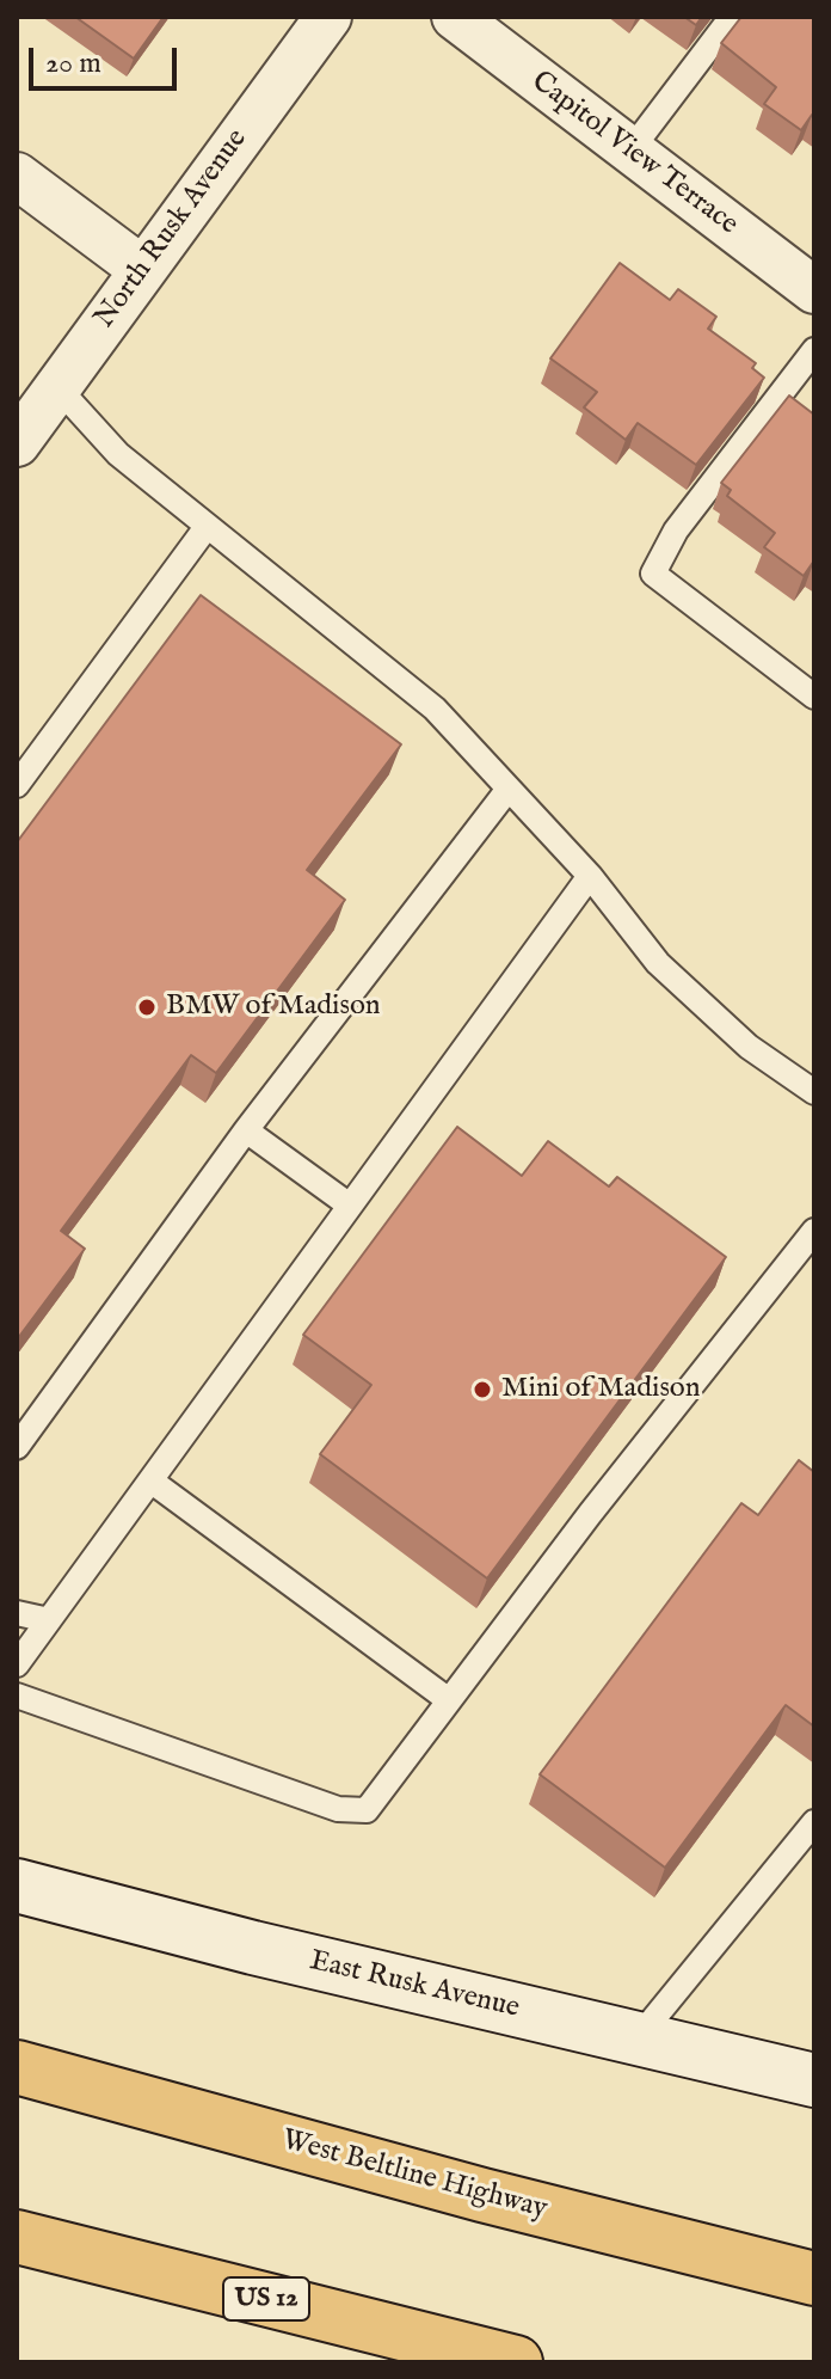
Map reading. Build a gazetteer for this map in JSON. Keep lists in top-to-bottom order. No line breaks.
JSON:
{"streets":{"highway":["West Beltline Highway","US 12"],"street":["Capitol View Terrace","North Rusk Avenue","East Rusk Avenue"]},"places":["BMW of Madison","Mini of Madison"],"scale_bar":"20 m"}
